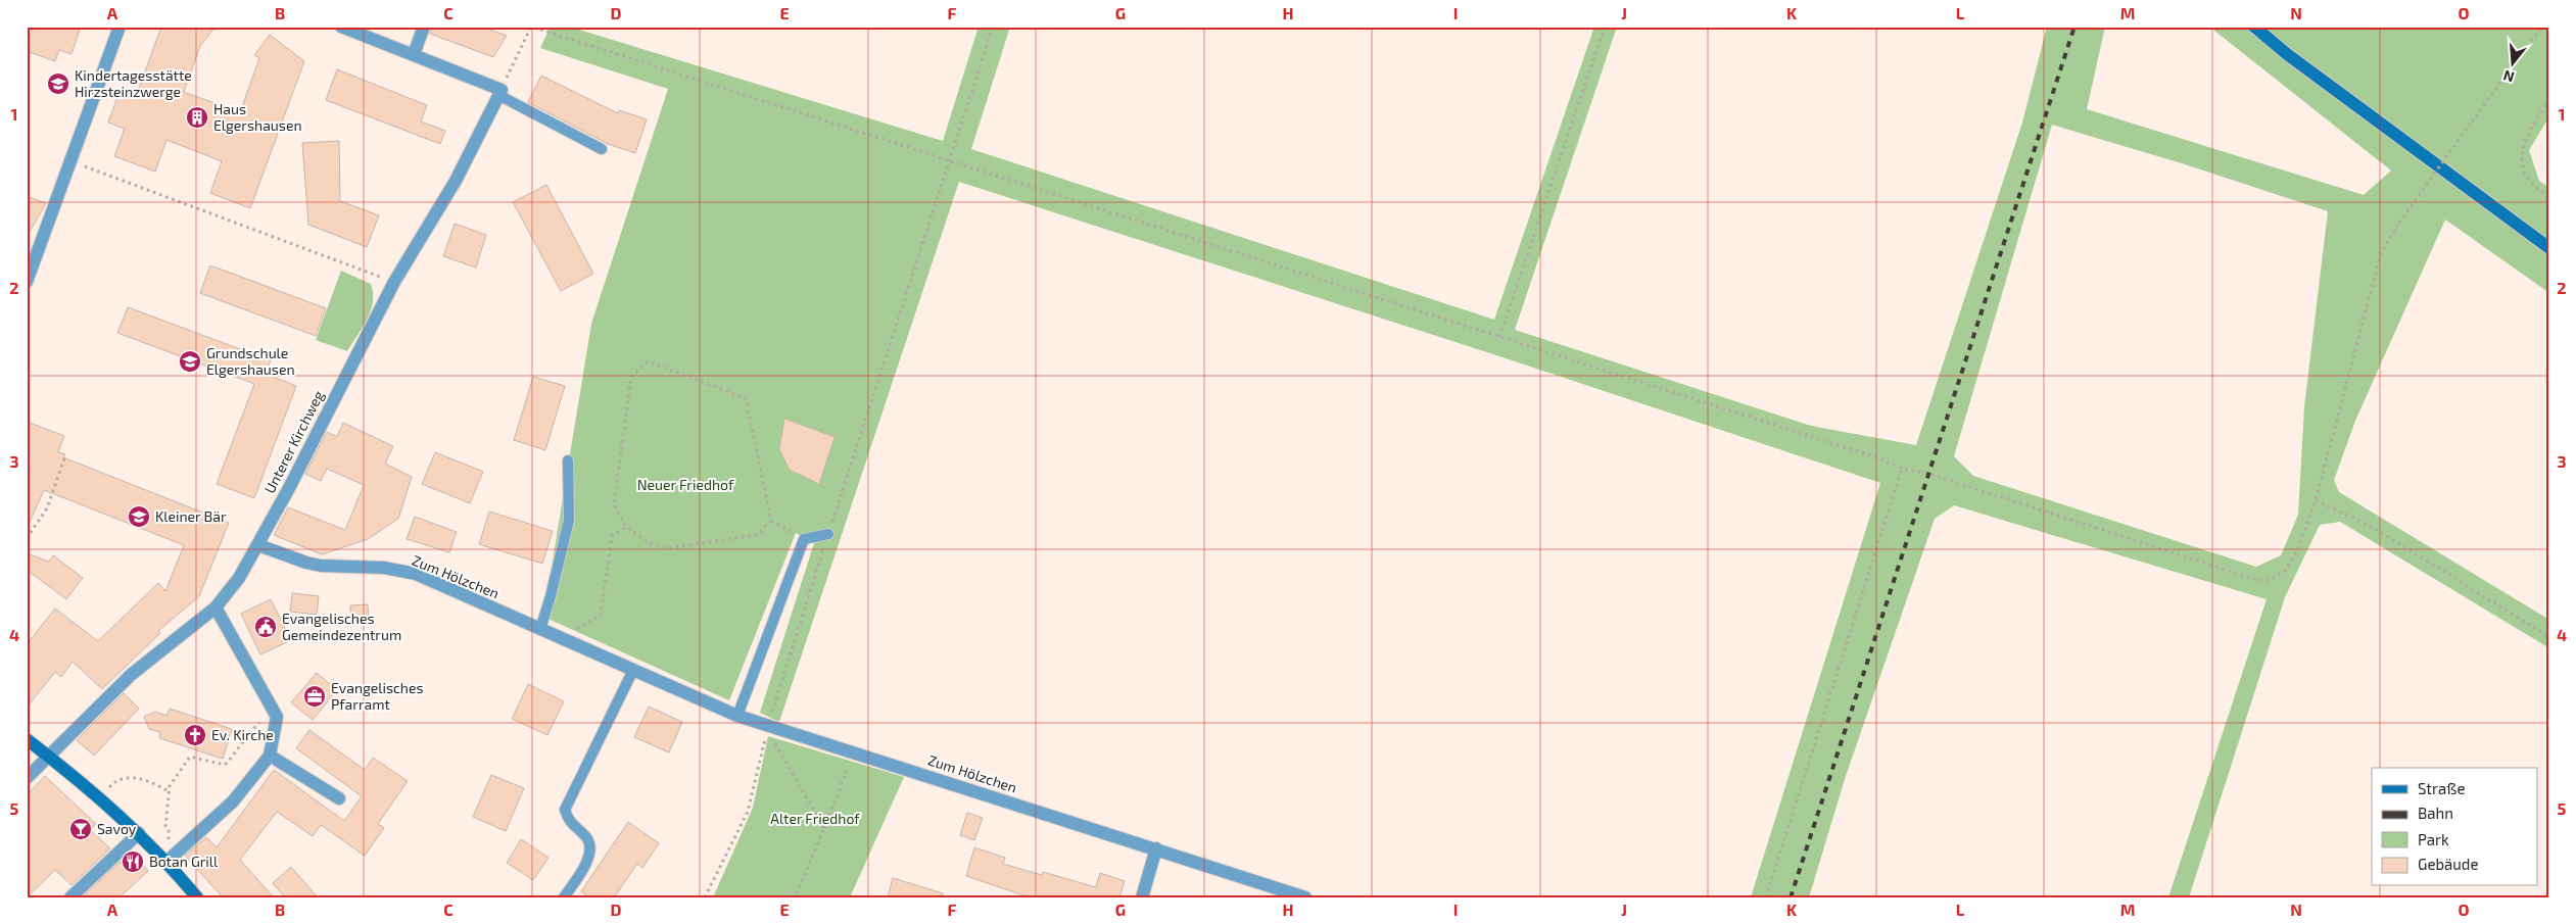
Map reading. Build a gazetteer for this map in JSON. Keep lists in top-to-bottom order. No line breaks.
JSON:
{"streets":{"street":["Unterer Kirchweg","Zum Hölzchen"]},"crossings":[["Unterer Kirchweg","Zum Hölzchen"]],"parks":["Neuer Friedhof","Alter Friedhof"],"places":{"school or university":["Kindertagesstätte Hirzsteinzwerge","Grundschule Elgershausen","Kleiner Bär"],"building":["Haus Elgershausen"],"public building":["Evangelisches Gemeindezentrum"],"office":["Evangelisches Pfarramt"],"church":["Ev. Kirche"],"bar":["Savoy"],"restaurant":["Botan Grill"]},"legend":["Straße","Bahn","Park","Gebäude"],"north":"bottom","grid":{"columns":["A","B","C","D","E","F","G","H","I","J","K","L","M","N","O"],"rows":["1","2","3","4","5"]}}
